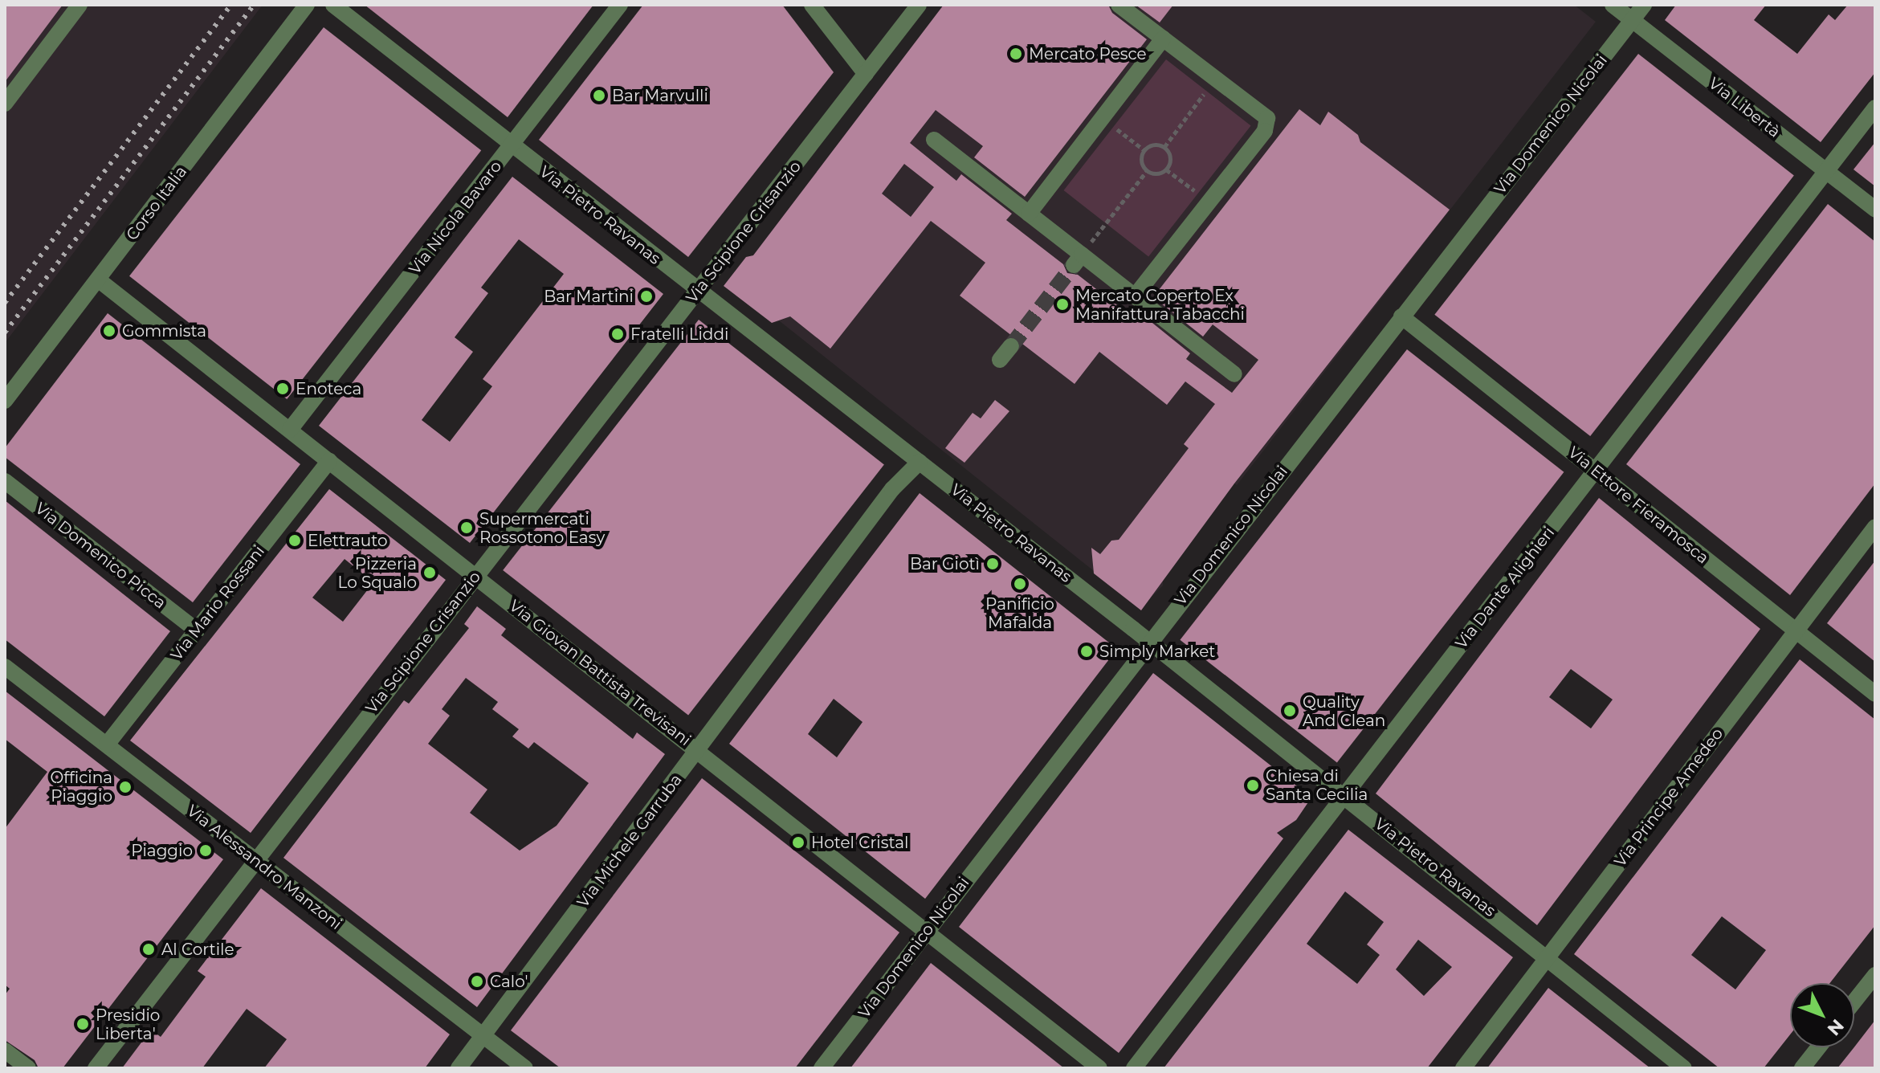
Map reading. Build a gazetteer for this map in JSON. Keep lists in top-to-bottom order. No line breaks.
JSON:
{"streets":{"street":["Via Libertà","Via Domenico Nicolai","Corso Italia","Via Pietro Ravanas","Via Nicola Bavaro","Via Scipione Crisanzio","Via Ettore Fieramosca","Via Domenico Picca","Via Dante Alighieri","Via Mario Rossani","Via Giovan Battista Trevisani","Via Principe Amedeo","Via Michele Garruba","Via Alessandro Manzoni"]},"crossings":[["Via Libertà","Via Domenico Nicolai"],["Via Libertà","Via Dante Alighieri"],["Via Domenico Nicolai","Via Pietro Ravanas"],["Via Domenico Nicolai","Via Ettore Fieramosca"],["Via Domenico Nicolai","Via Giovan Battista Trevisani"],["Corso Italia","Via Giovan Battista Trevisani"],["Via Pietro Ravanas","Via Nicola Bavaro"],["Via Pietro Ravanas","Via Scipione Crisanzio"],["Via Pietro Ravanas","Via Dante Alighieri"],["Via Pietro Ravanas","Via Principe Amedeo"],["Via Pietro Ravanas","Via Michele Garruba"],["Via Nicola Bavaro","Via Giovan Battista Trevisani"],["Via Scipione Crisanzio","Via Giovan Battista Trevisani"],["Via Scipione Crisanzio","Via Alessandro Manzoni"],["Via Ettore Fieramosca","Via Dante Alighieri"],["Via Ettore Fieramosca","Via Principe Amedeo"],["Via Domenico Picca","Via Mario Rossani"],["Via Mario Rossani","Via Giovan Battista Trevisani"],["Via Mario Rossani","Via Alessandro Manzoni"],["Via Giovan Battista Trevisani","Via Michele Garruba"],["Via Michele Garruba","Via Alessandro Manzoni"]],"places":["Mercato Pesce","Bar Marvulli","Bar Martini","Mercato Coperto Ex Manifattura Tabacchi","Gommista","Fratelli Liddi","Enoteca","Supermercati Rossotono Easy","Elettrauto","Bar Giotì","Pizzeria Lo Squalo","Panificio Mafalda","Simply Market","Quality And Clean","Chiesa di Santa Cecilia","Officina Piaggio","Hotel Cristal","Piaggio","Al Cortile","Calo'","Presidio Liberta'"],"north":"bottom right"}
